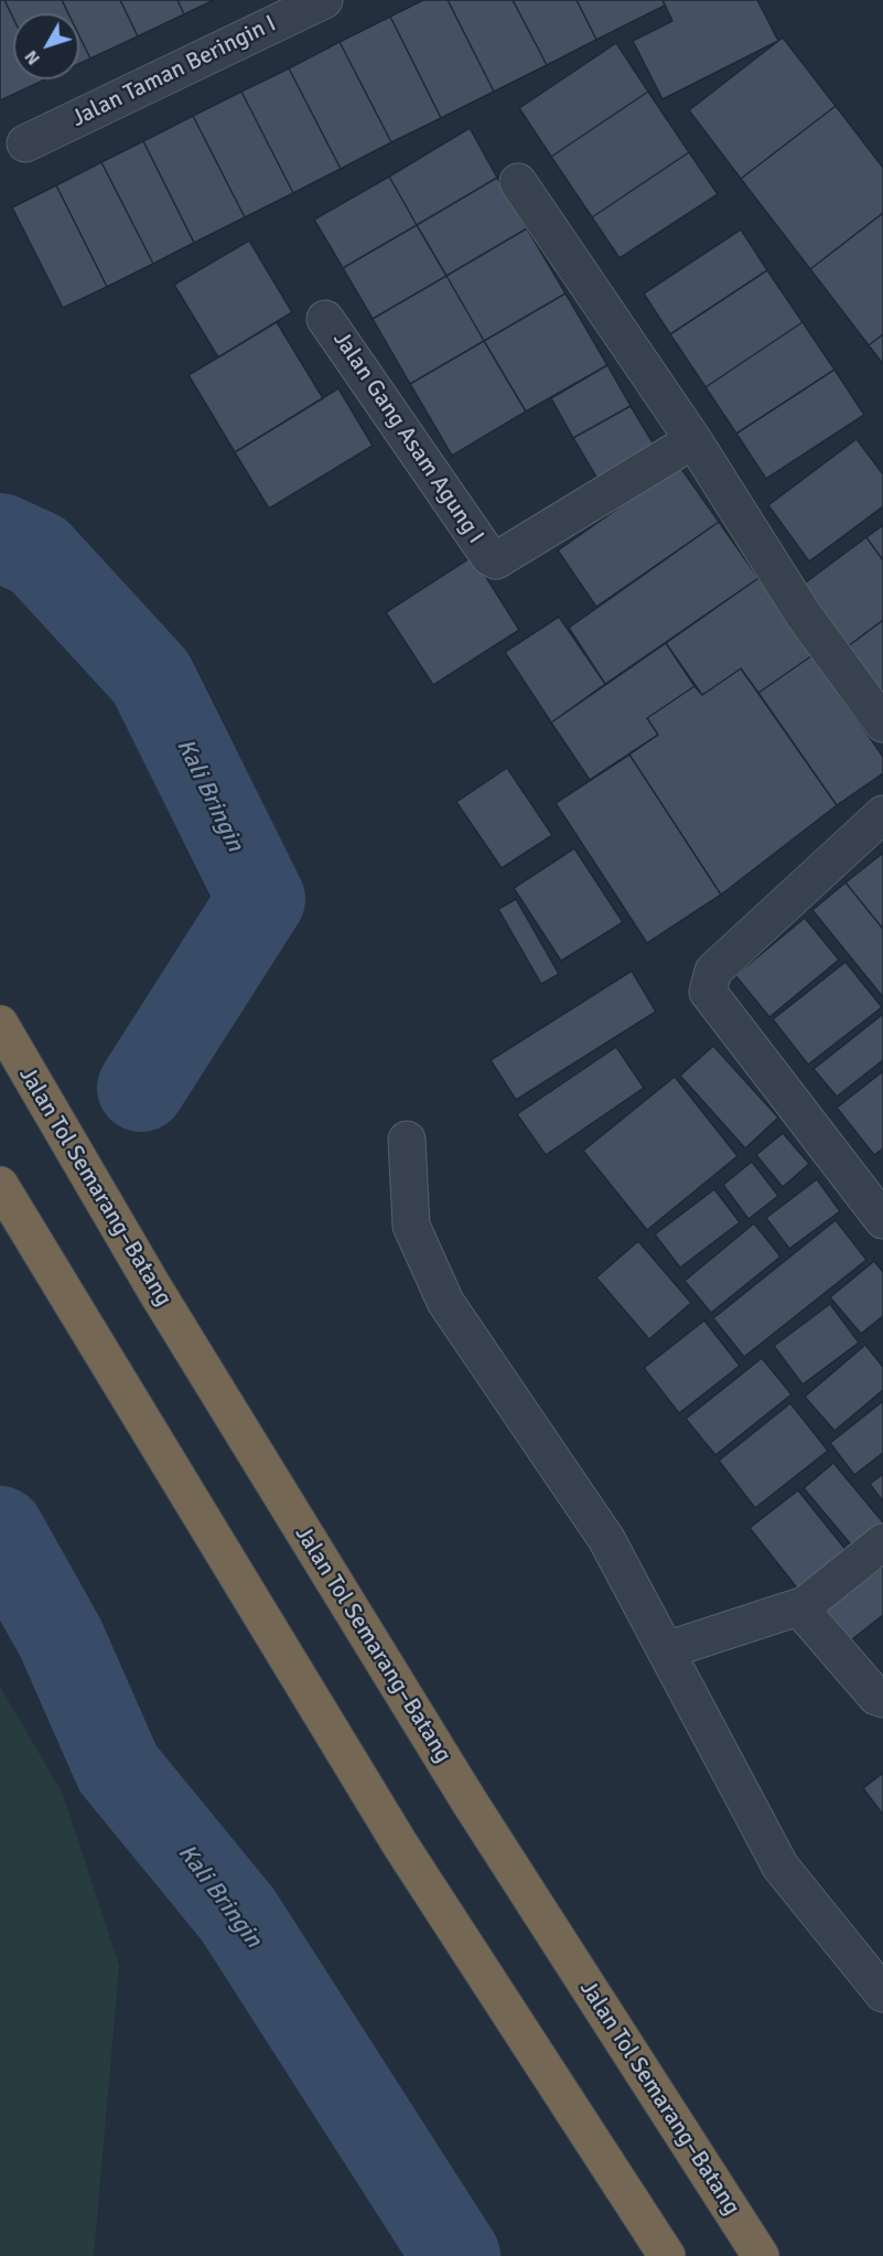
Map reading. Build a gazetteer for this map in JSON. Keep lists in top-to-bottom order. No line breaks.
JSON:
{"streets":{"highway":["Jalan Tol Semarang–Batang"],"street":["Jalan Taman Beringin I","Jalan Gang Asam Agung I"]},"water":["Kali Bringin"],"north":"bottom left"}
